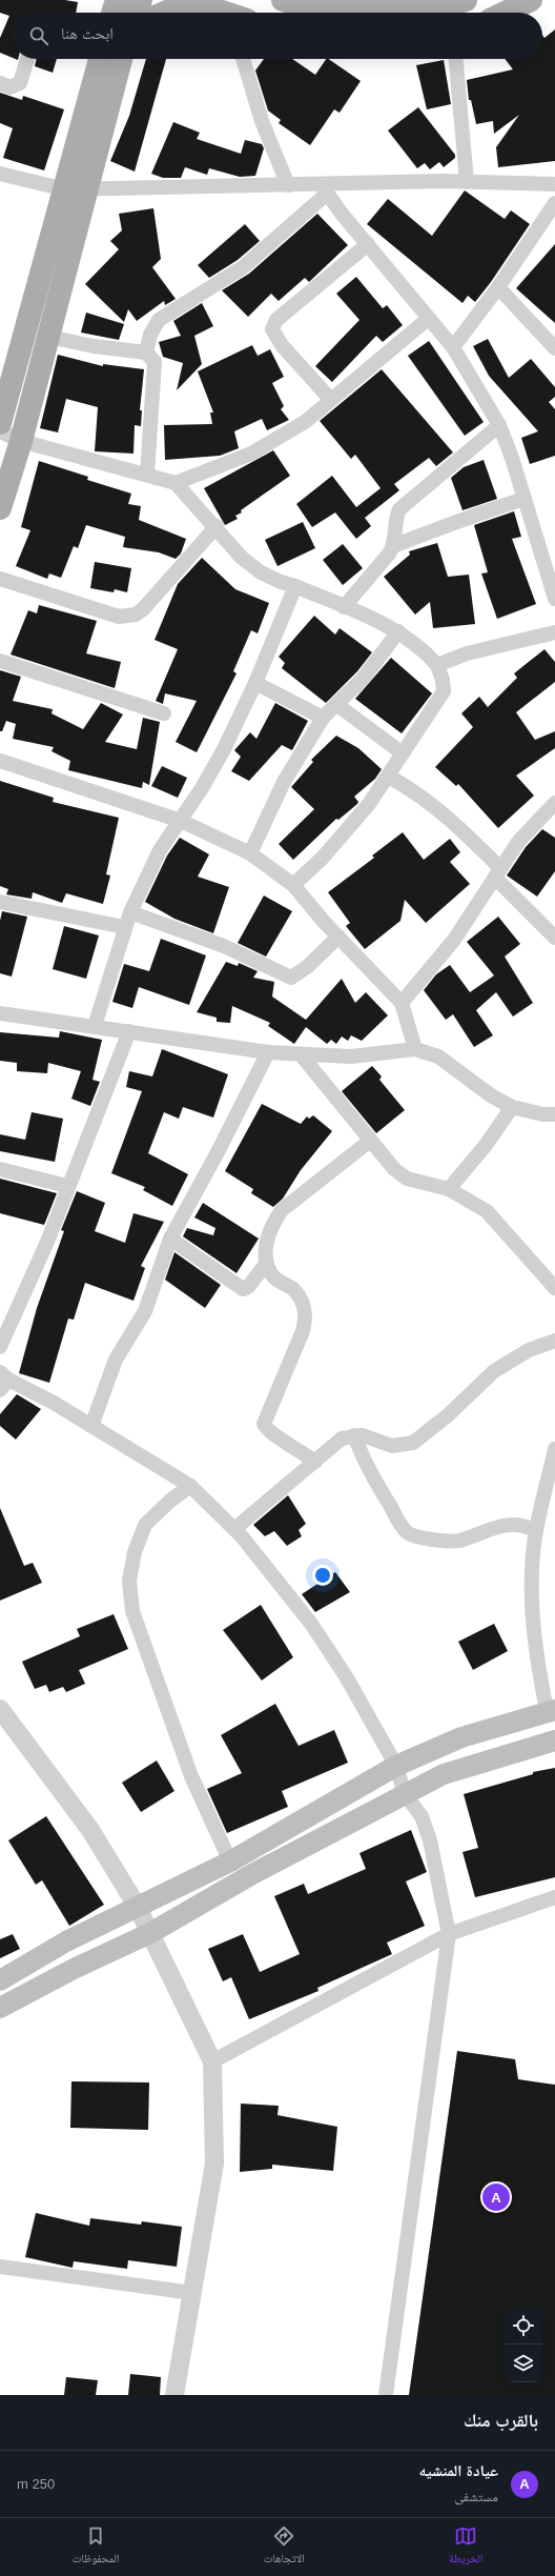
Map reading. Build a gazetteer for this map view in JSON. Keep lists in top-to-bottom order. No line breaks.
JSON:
{"page":{"search":"ابحث هنا","pins":"A","heading":"بالقرب منك","list":[{"mark":"A","name":"عيادة المنشيه","note":"مستشفى","value":"250 m"}],"nav":["الخريطة","الاتجاهات","المحفوظات"]}}
